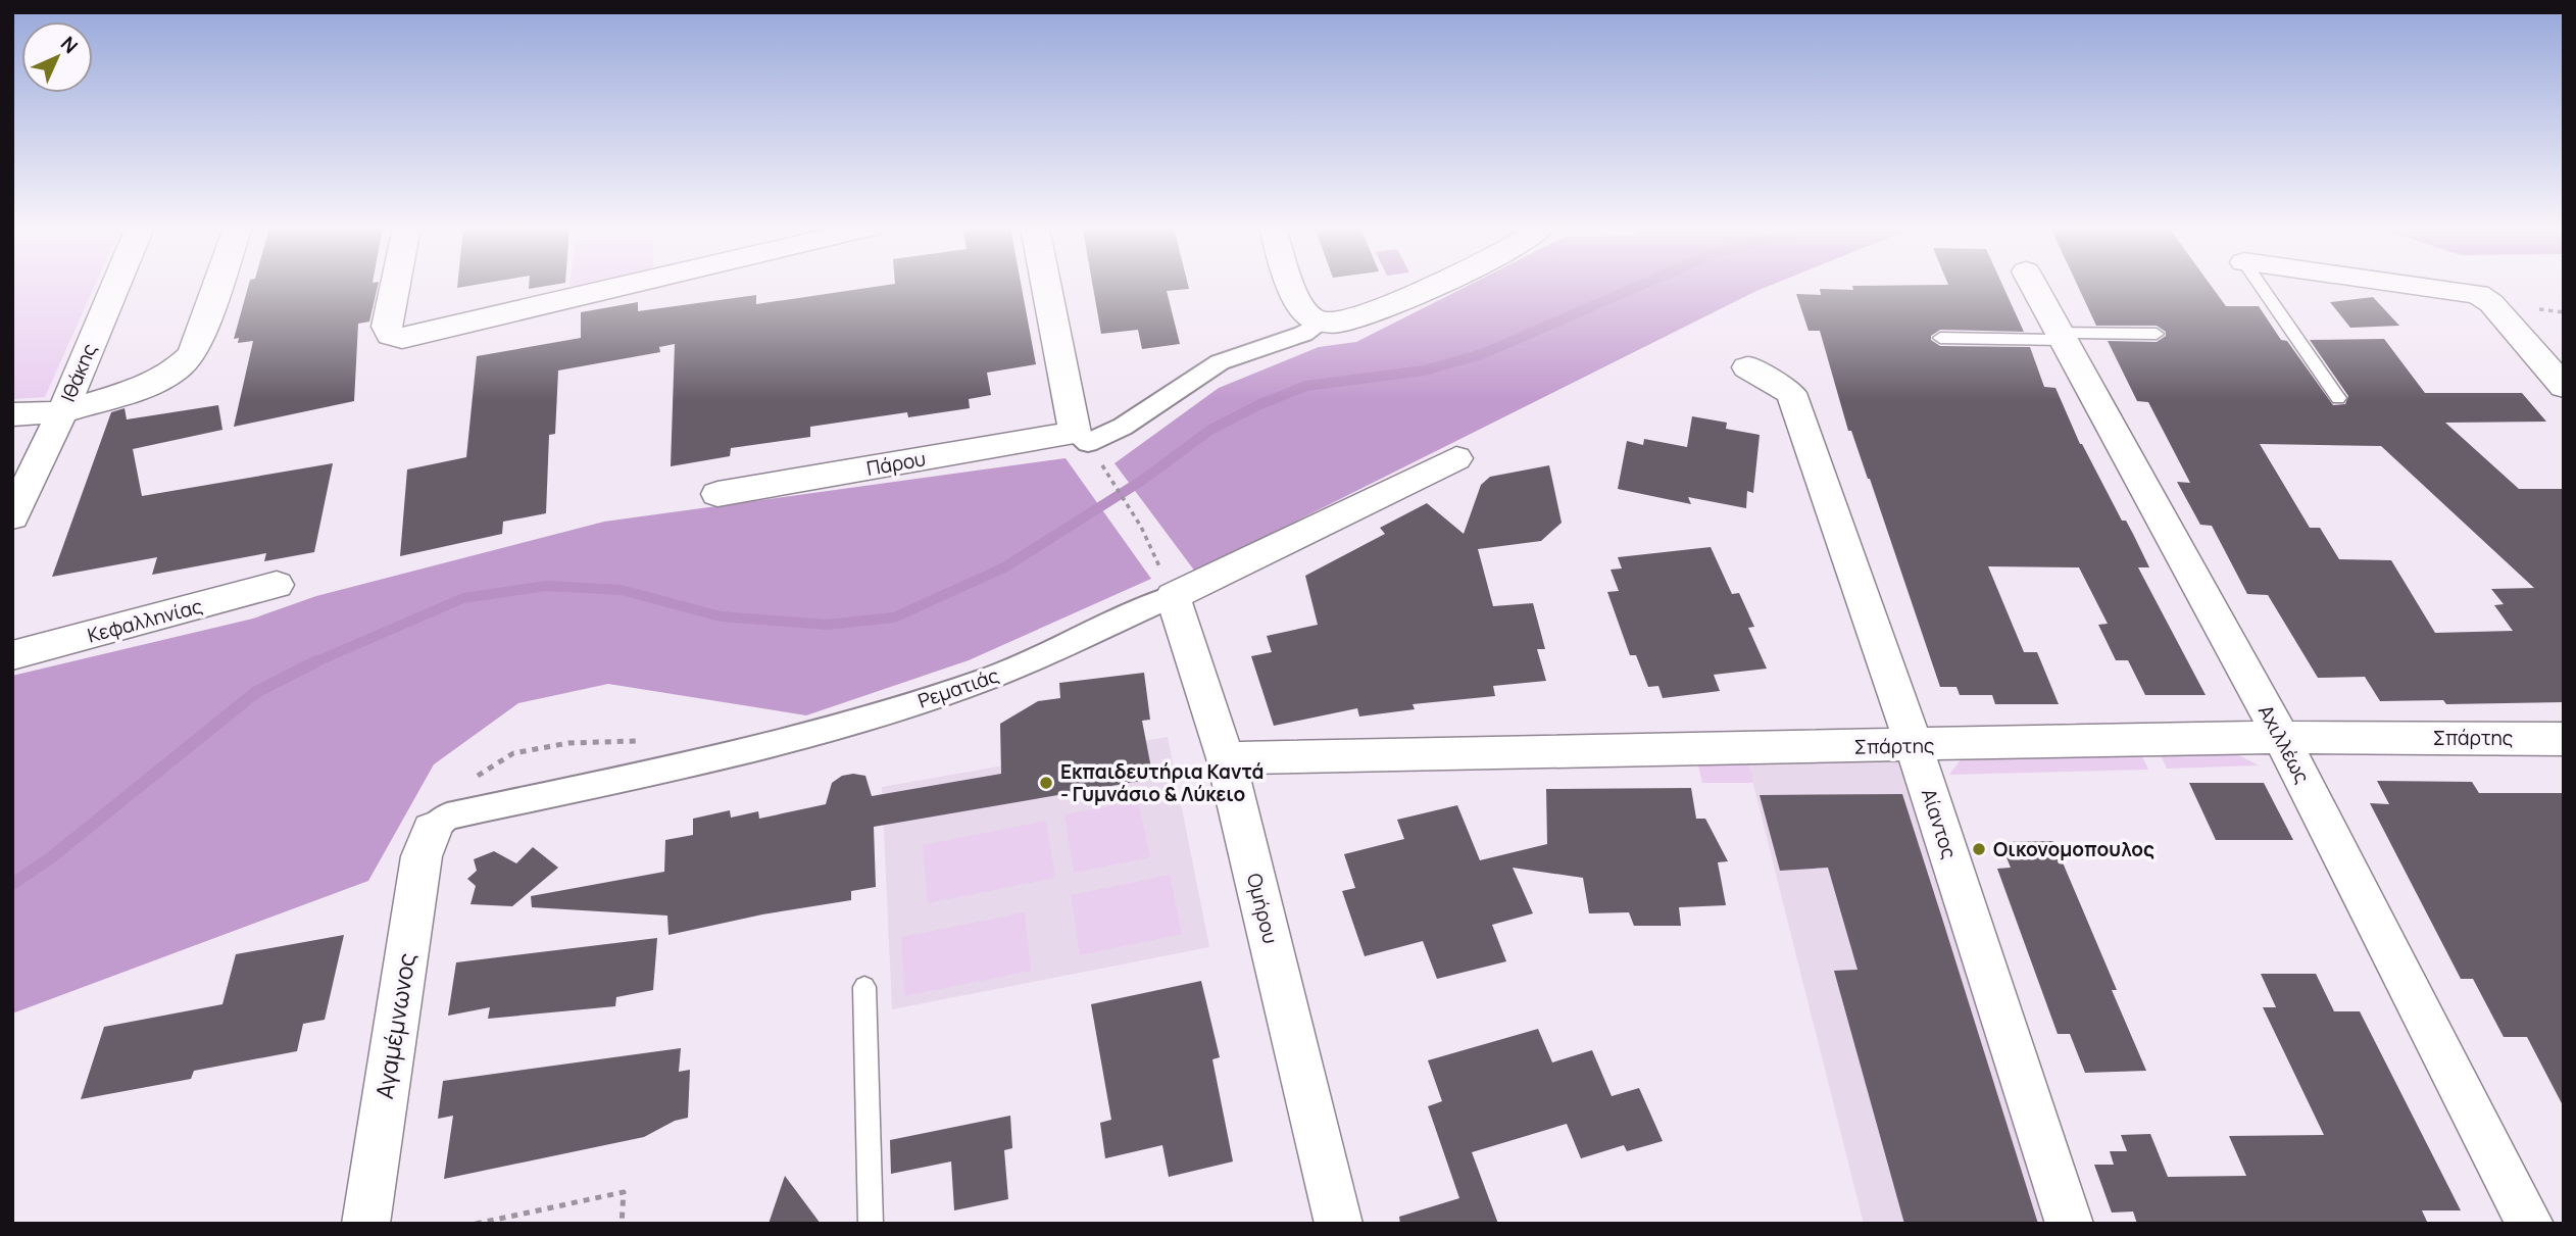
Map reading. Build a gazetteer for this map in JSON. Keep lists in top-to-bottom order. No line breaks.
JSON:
{"streets":{"street":["Ιθάκης","Πάρου","Κεφαλληνίας","Ρεματιάς","Σπάρτης","Αχιλλέως","Αίαντος","Ομήρου","Αγαμέμνωνος"]},"crossings":[["Ρεματιάς","Ομήρου"],["Ρεματιάς","Αγαμέμνωνος"],["Σπάρτης","Αχιλλέως"],["Σπάρτης","Αίαντος"],["Σπάρτης","Ομήρου"]],"places":["Εκπαιδευτήρια Καντά - Γυμνάσιο & Λύκειο","Οικονομοπουλος"],"north":"top right"}
